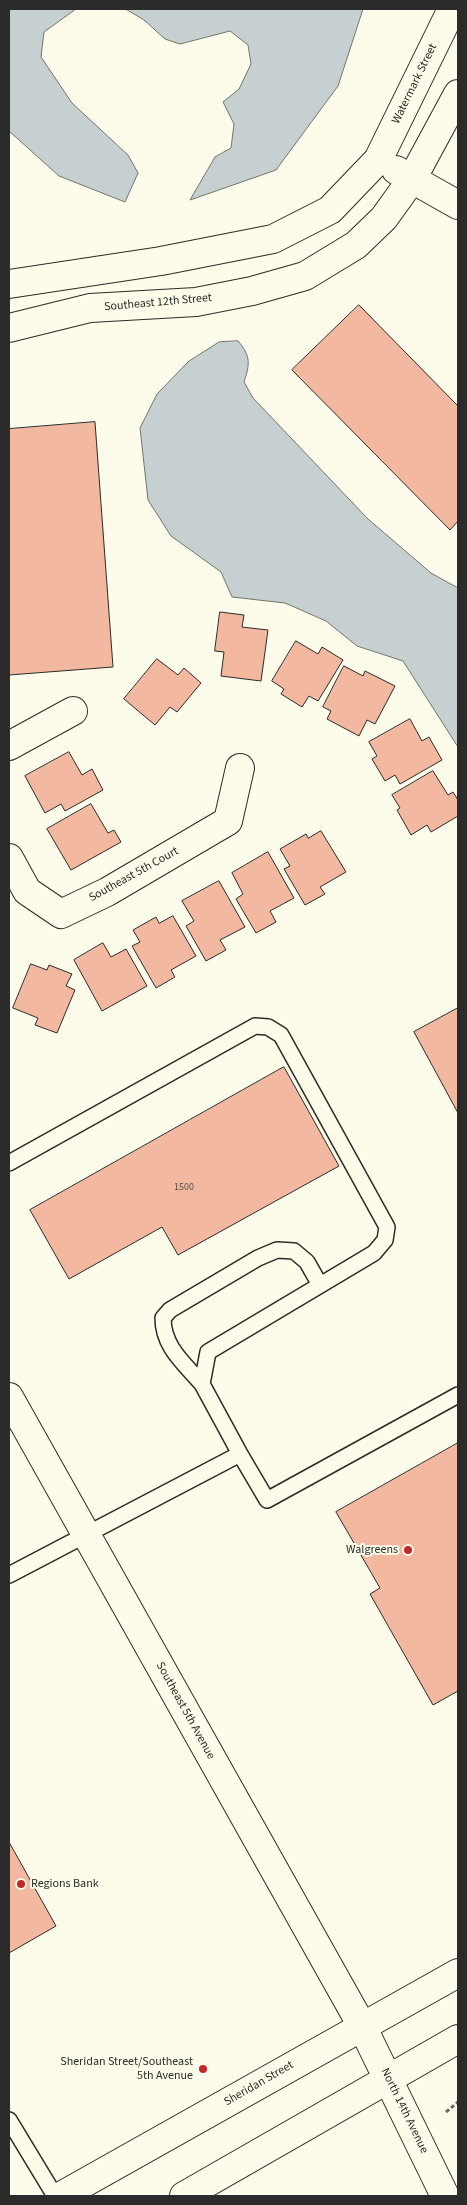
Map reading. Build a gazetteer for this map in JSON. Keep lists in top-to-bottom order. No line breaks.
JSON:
{"streets":{"street":["Watermark Street","Southeast 12th Street","Southeast 5th Court","Southeast 5th Avenue","Sheridan Street","North 14th Avenue"]},"crossings":[["Southeast 5th Avenue","Sheridan Street"],["Southeast 5th Avenue","North 14th Avenue"],["Sheridan Street","North 14th Avenue"]],"places":["Walgreens","Regions Bank","Sheridan Street/Southeast 5th Avenue"],"house_numbers":["1500"]}
